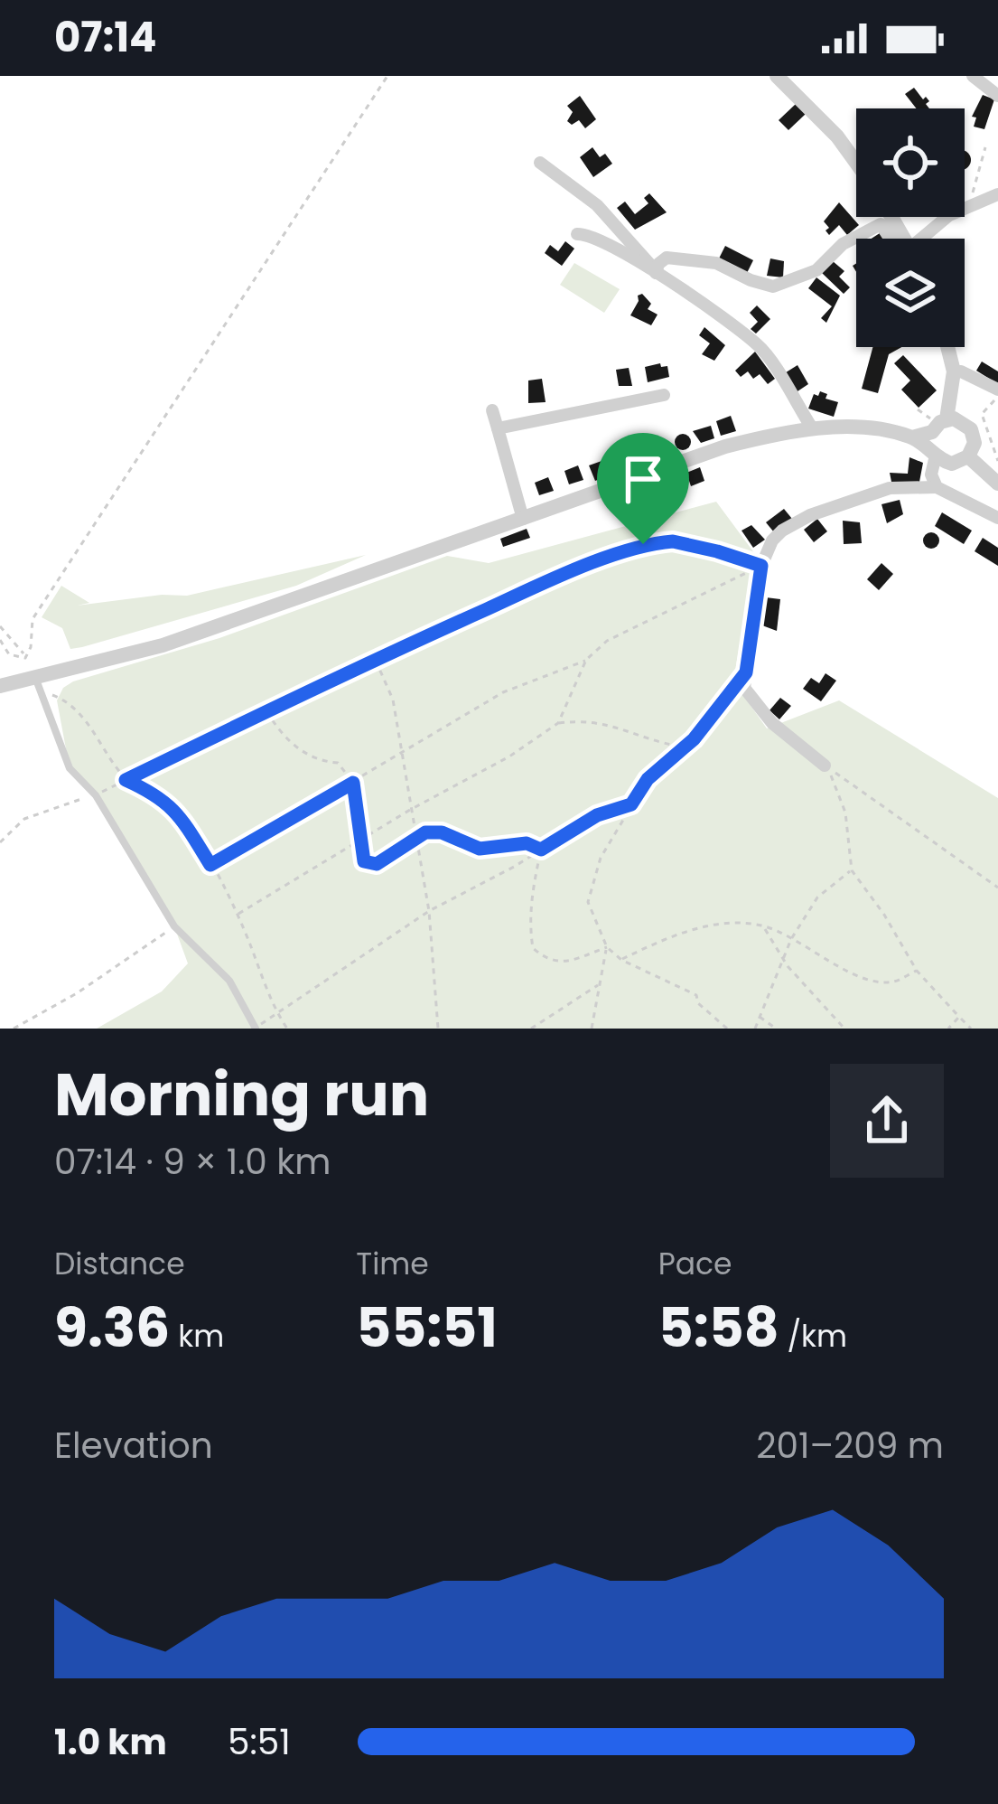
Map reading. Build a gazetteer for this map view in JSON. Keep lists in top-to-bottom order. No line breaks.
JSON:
{"page":{"status":"07:14","heading":["Morning run","07:14 · 9 × 1.0 km"],"stats":[["Distance","9.36 km"],["Time","55:51"],["Pace","5:58 /km"]],"chart":["Elevation","201–209 m"],"list":[{"name":"1.0 km","note":"5:51"}]}}
